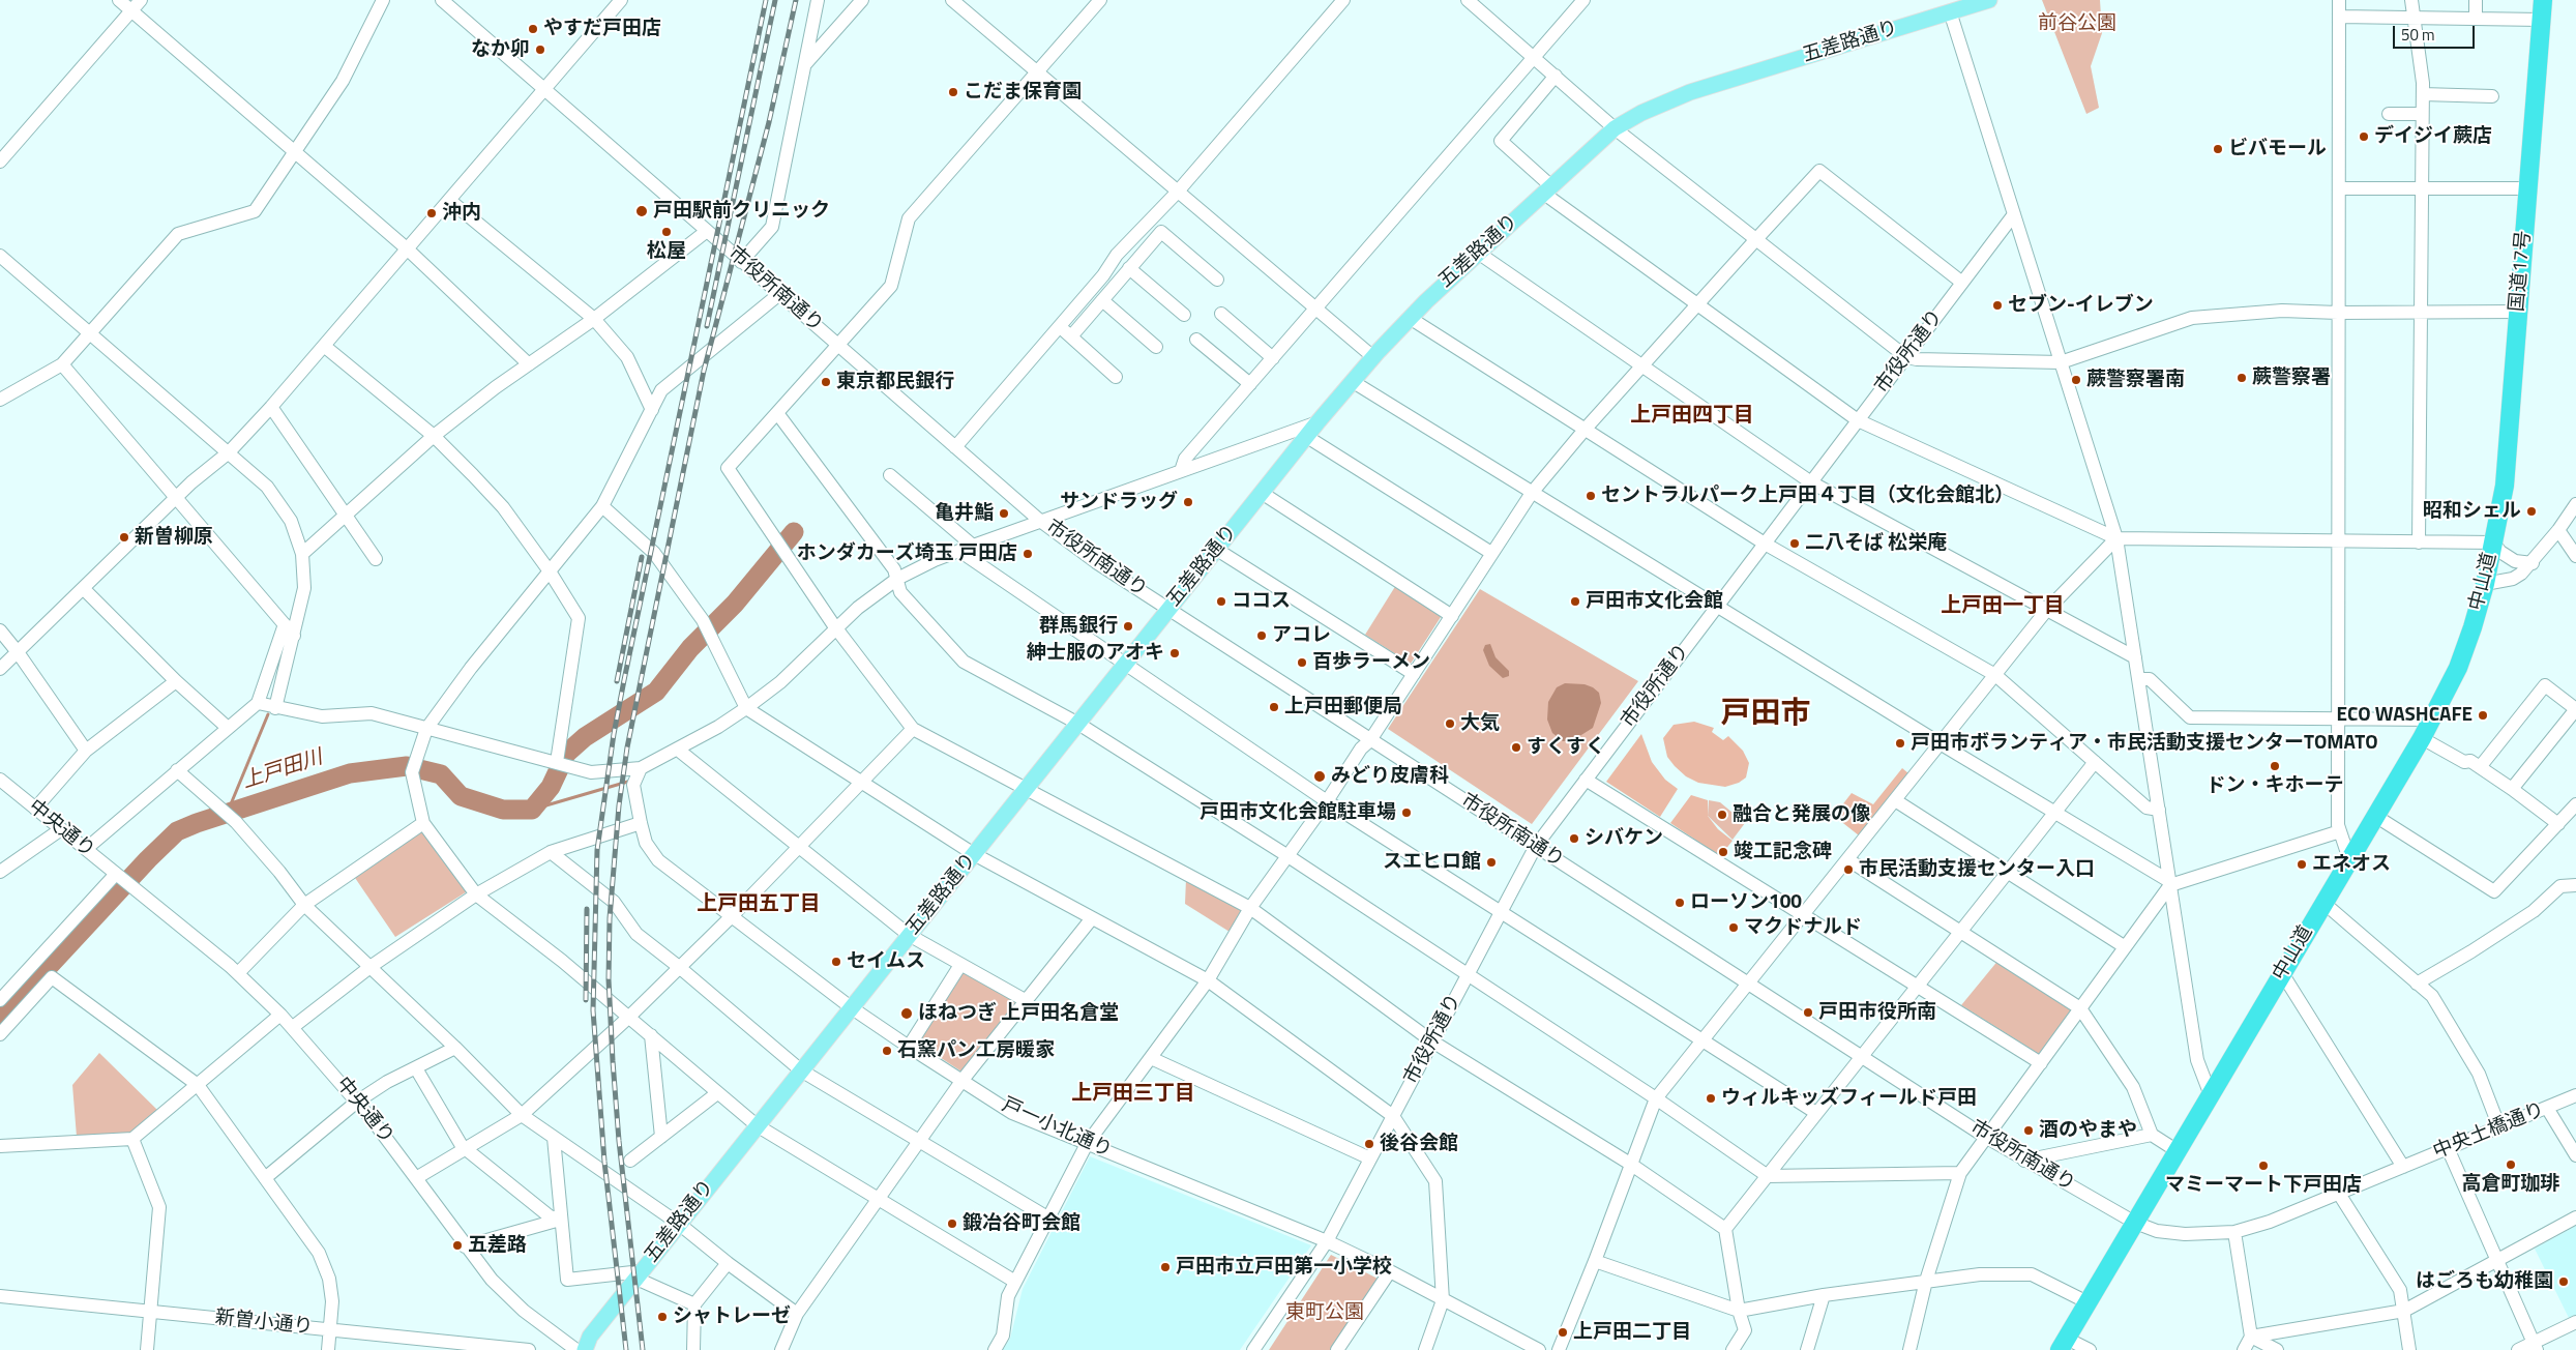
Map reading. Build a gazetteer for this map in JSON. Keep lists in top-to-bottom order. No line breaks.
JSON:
{"streets":{"highway":["国道17号","中山道"],"main road":["五差路通り"],"street":["市役所南通り","市役所通り","中央通り","戸一小北通り","中央土橋通り","新曽小通り"]},"crossings":[["五差路通り","市役所南通り"],["五差路通り","戸一小北通り"],["国道17号","中山道"],["市役所南通り","市役所通り"],["市役所南通り","中山道"],["市役所南通り","中央土橋通り"],["市役所通り","戸一小北通り"]],"districts":["上戸田四丁目","上戸田一丁目","戸田市","上戸田五丁目","上戸田三丁目"],"water":["上戸田川"],"parks":["前谷公園","東町公園"],"places":["やすだ戸田店","なか卯","こだま保育園","デイジイ蕨店","ビバモール","戸田駅前クリニック","沖内","松屋","セブン-イレブン","蕨警察署","蕨警察署南","東京都民銀行","セントラルパーク上戸田４丁目（文化会館北）","サンドラッグ","昭和シェル","亀井鮨","新曽柳原","二八そば 松栄庵","ホンダカーズ埼玉 戸田店","ココス","戸田市文化会館","群馬銀行","アコレ","紳士服のアオキ","百歩ラーメン","上戸田郵便局","ECO WASHCAFE","大気","戸田市ボランティア・市民活動支援センターTOMATO","すくすく","ドン・キホーテ","みどり皮膚科","戸田市文化会館駐車場","融合と発展の像","シバケン","竣工記念碑","スエヒロ館","エネオス","市民活動支援センター入口","ローソン100","マクドナルド","セイムス","戸田市役所南","ほねつぎ 上戸田名倉堂","石窯パン工房暖家","ウィルキッズフィールド戸田","酒のやまや","後谷会館","高倉町珈琲","マミーマート下戸田店","鍛冶谷町会館","五差路","戸田市立戸田第一小学校","はごろも幼稚園","シャトレーゼ","上戸田二丁目"],"scale_bar":"50 m"}
